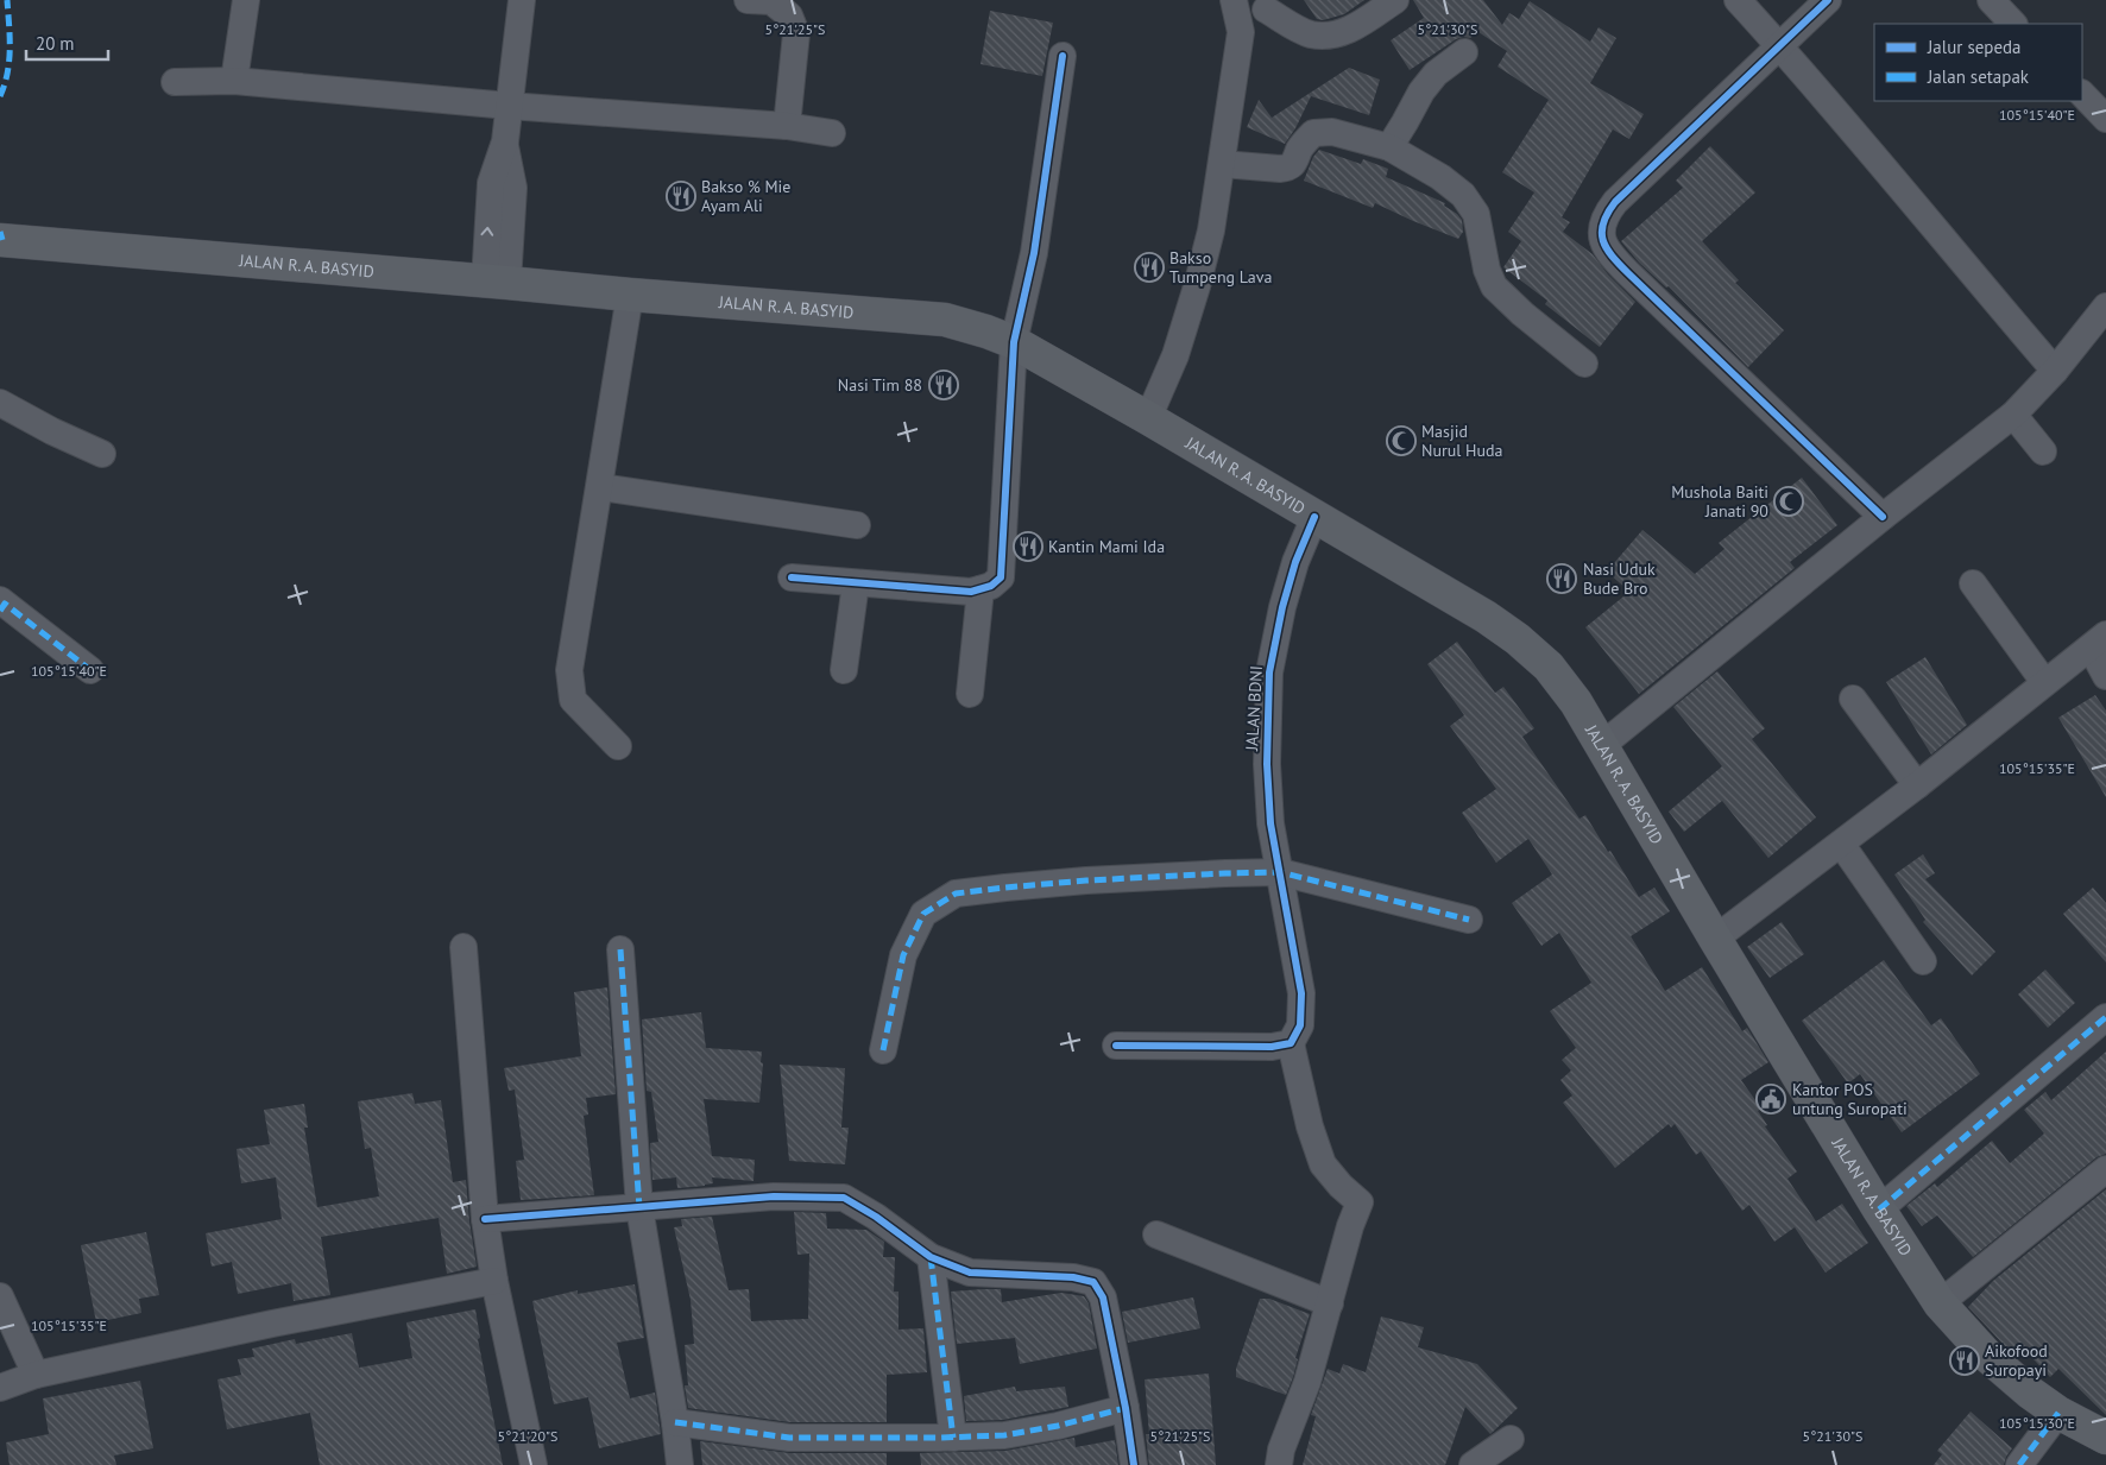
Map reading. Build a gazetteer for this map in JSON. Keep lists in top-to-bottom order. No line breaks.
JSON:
{"streets":{"main road":["JALAN R. A. BASYID"],"street":["JALAN BDNI"]},"crossings":[["JALAN R. A. BASYID","JALAN BDNI"]],"places":{"restaurant":["Bakso % Mie Ayam Ali","Bakso Tumpeng Lava","Nasi Tim 88","Kantin Mami Ida","Nasi Uduk Bude Bro","Aikofood Suropayi"],"mosque":["Masjid Nurul Huda","Mushola Baiti Janati 90"],"public building":["Kantor POS untung Suropati"]},"legend":["Jalur sepeda","Jalan setapak"],"scale_bar":"20 m","coordinates":["5°21'25\"S","5°21'30\"S","105°15'40\"E","105°15'35\"E","105°15'30\"E","5°21'20\"S"]}
